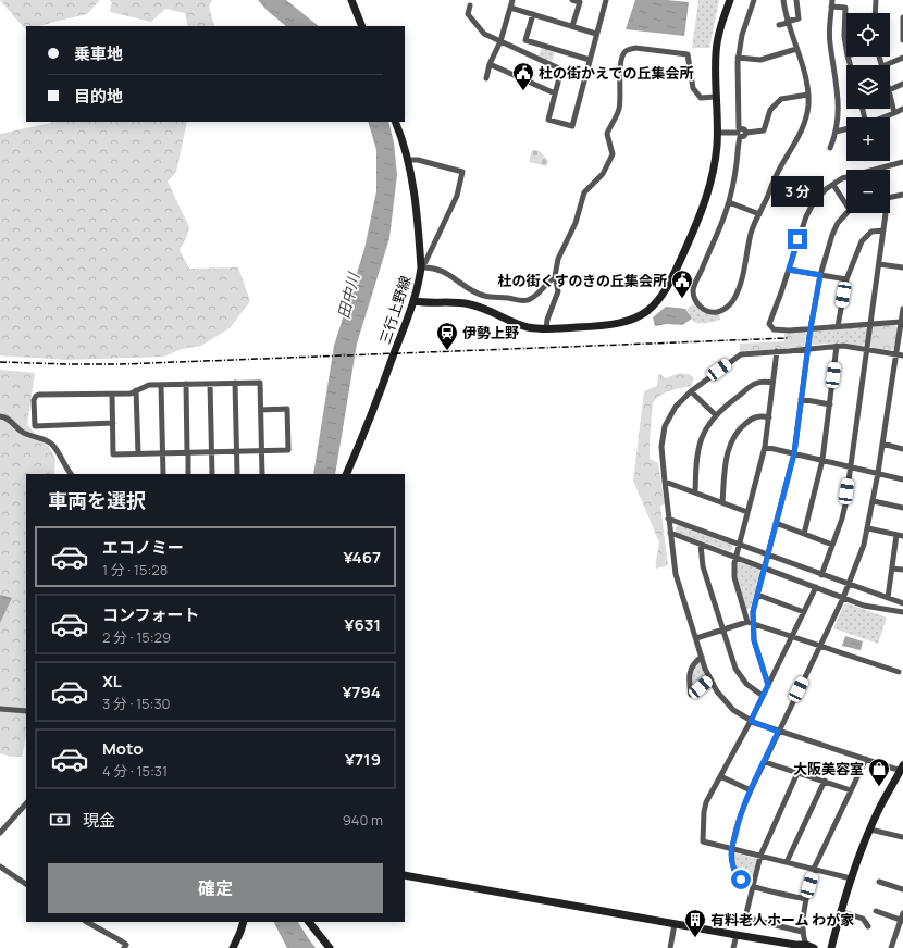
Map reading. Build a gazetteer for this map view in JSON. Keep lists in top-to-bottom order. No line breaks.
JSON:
{"streets":{"street":["三行上野線"]},"water":["田中川"],"places":{"public building":["杜の街かえでの丘集会所","杜の街くすのきの丘集会所"],"station":["伊勢上野"],"shop":["大阪美容室"],"building":["有料老人ホーム わが家"]},"page":{"map_buttons":["+","−"],"banner":["乗車地","目的地"],"bubble":"3 分","heading":"車両を選択","list":[{"name":"エコノミー","note":"1 分 · 15:28","value":"¥467"},{"name":"コンフォート","note":"2 分 · 15:29","value":"¥631"},{"name":"XL","note":"3 分 · 15:30","value":"¥794"},{"name":"Moto","note":"4 分 · 15:31","value":"¥719"}],"pay":["現金","940 m"],"buttons":"確定"}}
